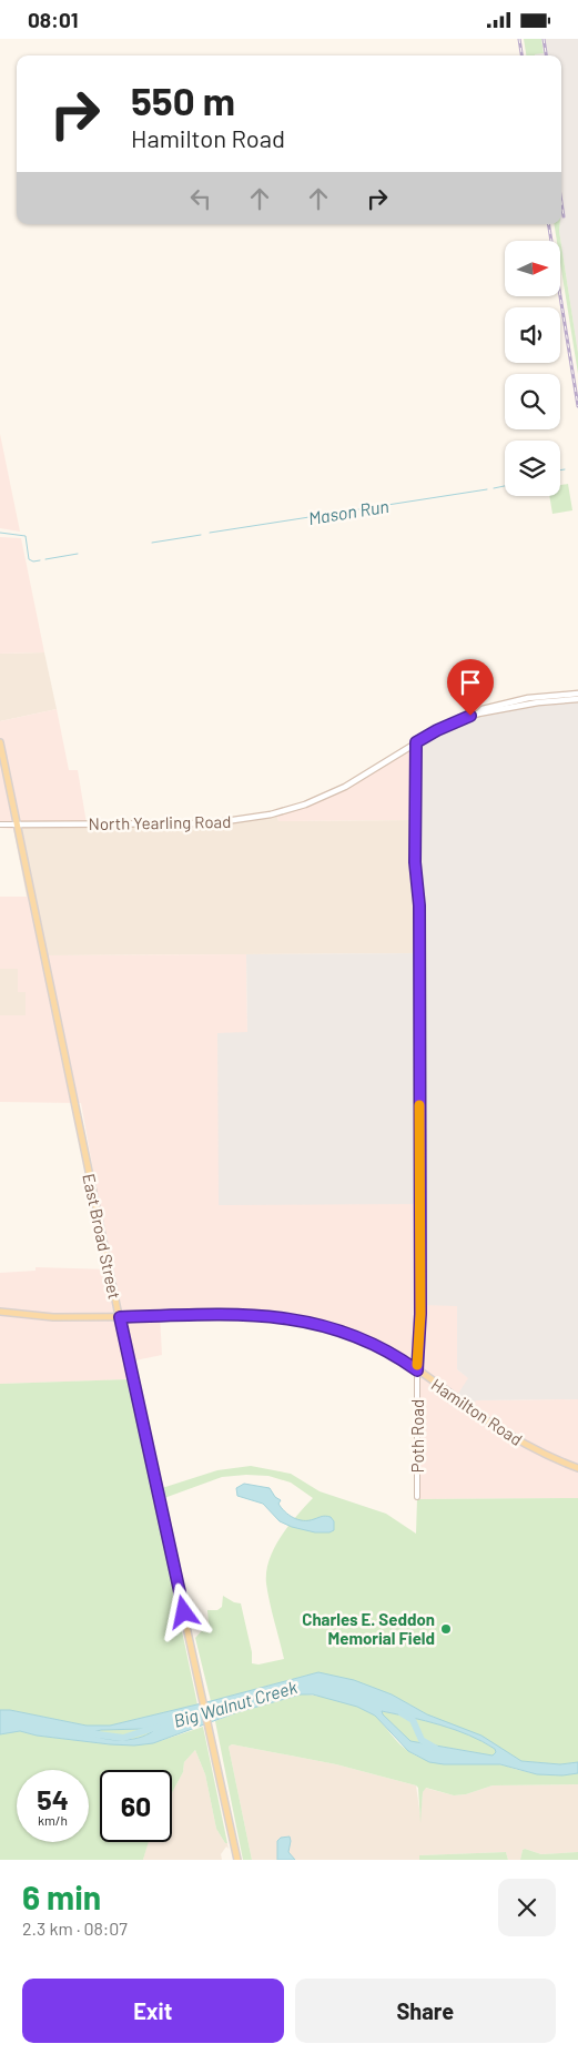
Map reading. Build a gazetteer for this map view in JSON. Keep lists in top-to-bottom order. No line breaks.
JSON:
{"streets":{"main road":["North Yearling Road","East Broad Street","Hamilton Road"],"street":["Poth Road"]},"crossings":[["North Yearling Road","East Broad Street"],["North Yearling Road","Poth Road"],["East Broad Street","Hamilton Road"],["Hamilton Road","Poth Road"]],"water":["Mason Run","Big Walnut Creek"],"places":["Charles E. Seddon Memorial Field"],"north":"right","page":{"status":"08:01","turn":["550 m","Hamilton Road"],"speed":"54 km/h","limit":"60","heading":["6 min","2.3 km · 08:07"],"buttons":["Exit","Share"]}}
